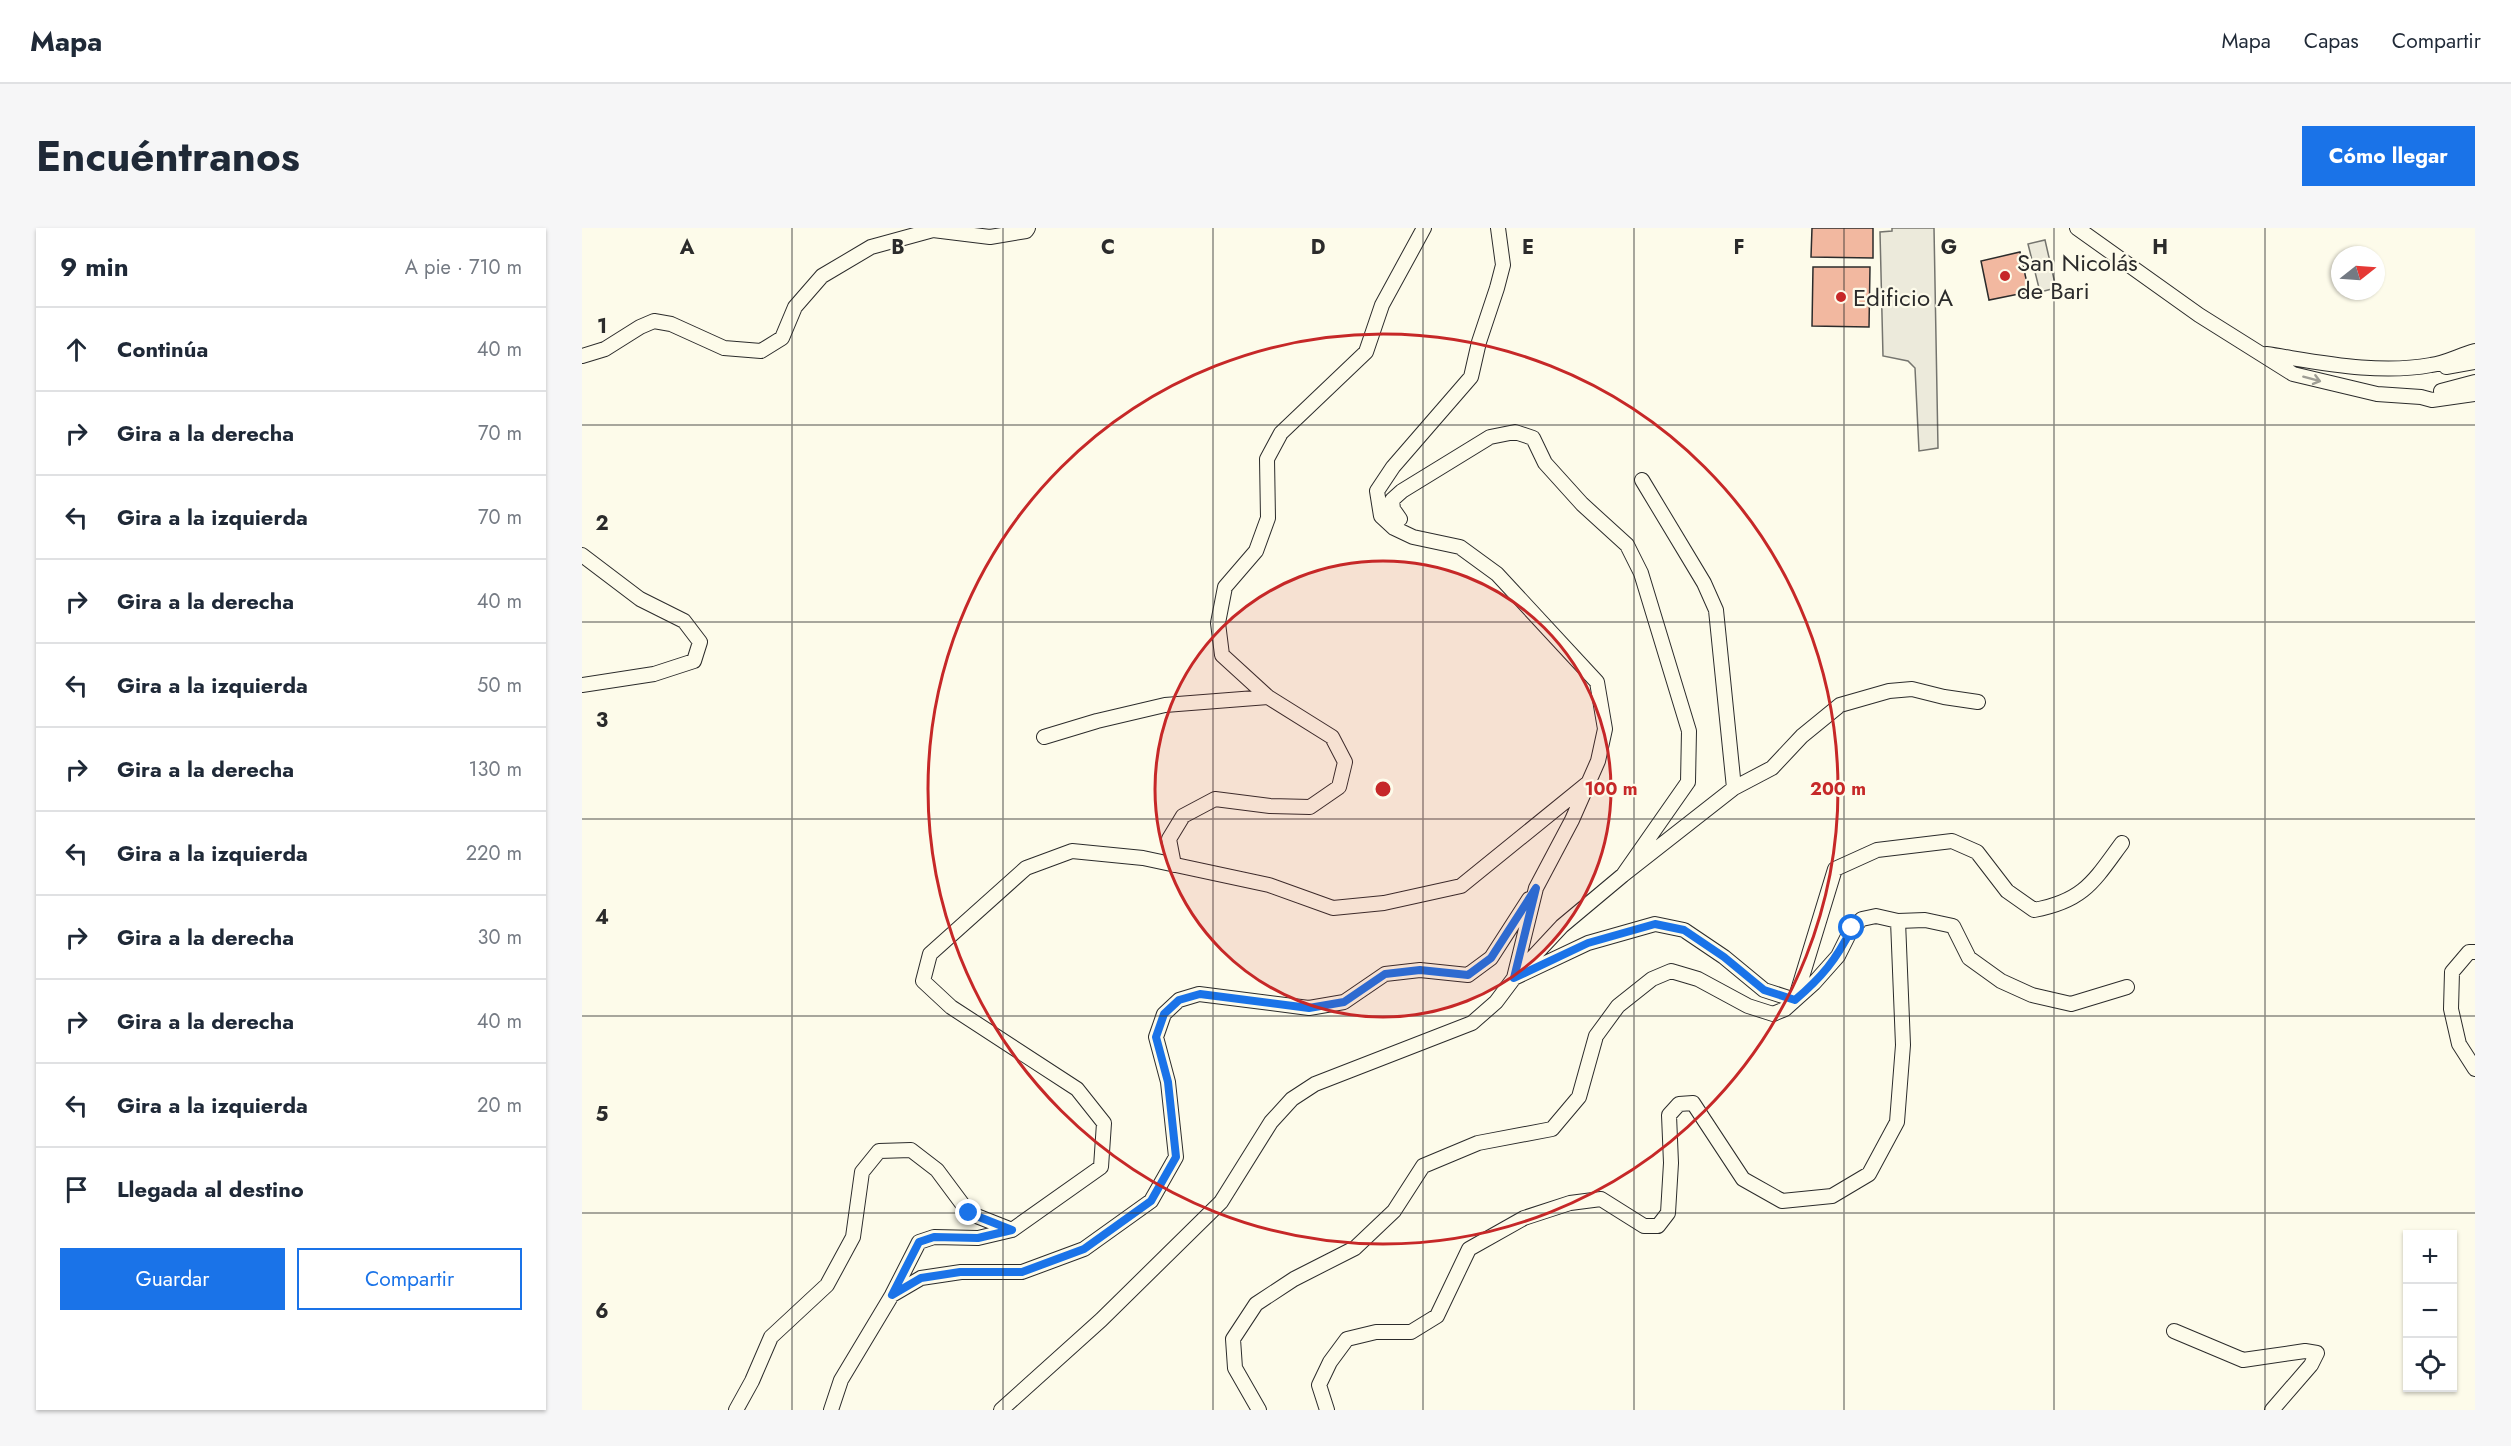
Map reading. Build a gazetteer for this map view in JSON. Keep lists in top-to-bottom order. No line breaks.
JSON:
{"places":["San Nicolás de Bari","Edificio A"],"north":"right","page":{"header":"Mapa","nav":["Mapa","Capas","Compartir"],"title":"Encuéntranos","buttons":["Cómo llegar",["Guardar","Compartir"]],"heading":["9 min","A pie · 710 m"],"list":[["Continúa","40 m"],["Gira a la derecha","70 m"],["Gira a la izquierda","70 m"],["Gira a la derecha","40 m"],["Gira a la izquierda","50 m"],["Gira a la derecha","130 m"],["Gira a la izquierda","220 m"],["Gira a la derecha","30 m"],["Gira a la derecha","40 m"],["Gira a la izquierda","20 m"],"Llegada al destino"],"map_buttons":["+","−"]},"grid":{"columns":["A","B","C","D","E","F","G","H"],"rows":["1","2","3","4","5","6"]},"rings":["100 m","200 m"]}
